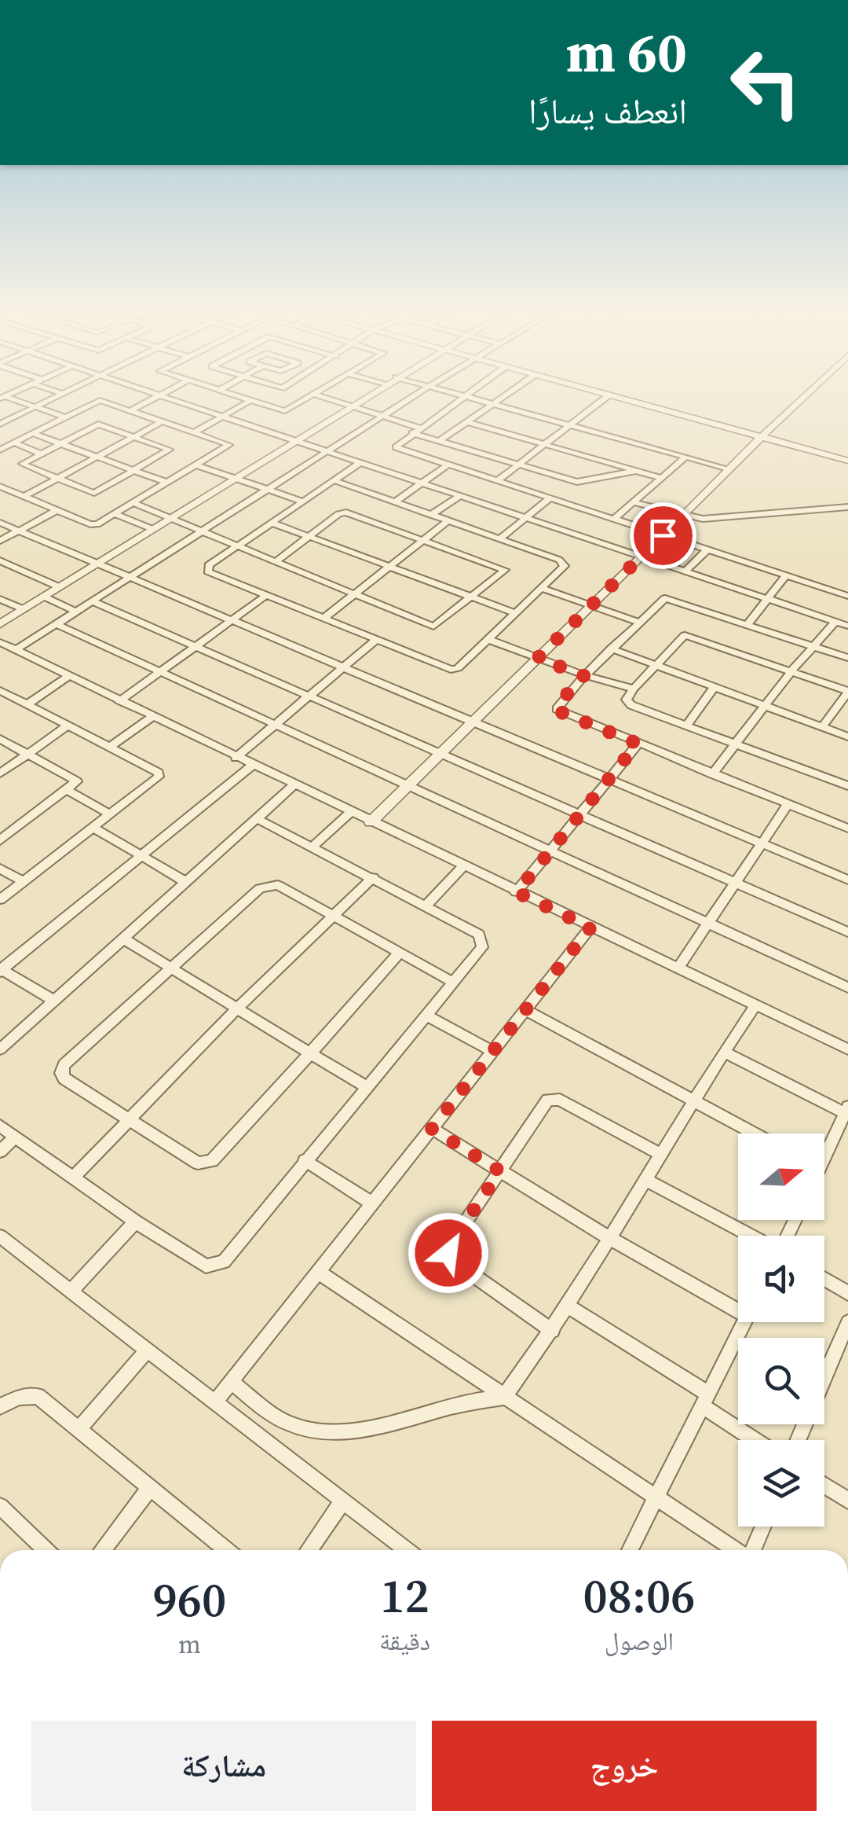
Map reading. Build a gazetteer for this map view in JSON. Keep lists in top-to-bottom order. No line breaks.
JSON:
{"north":"right","page":{"turn":["60 m","انعطف يسارًا"],"eta":["08:06","الوصول","12","دقيقة","960","m"],"buttons":["خروج","مشاركة"]}}
